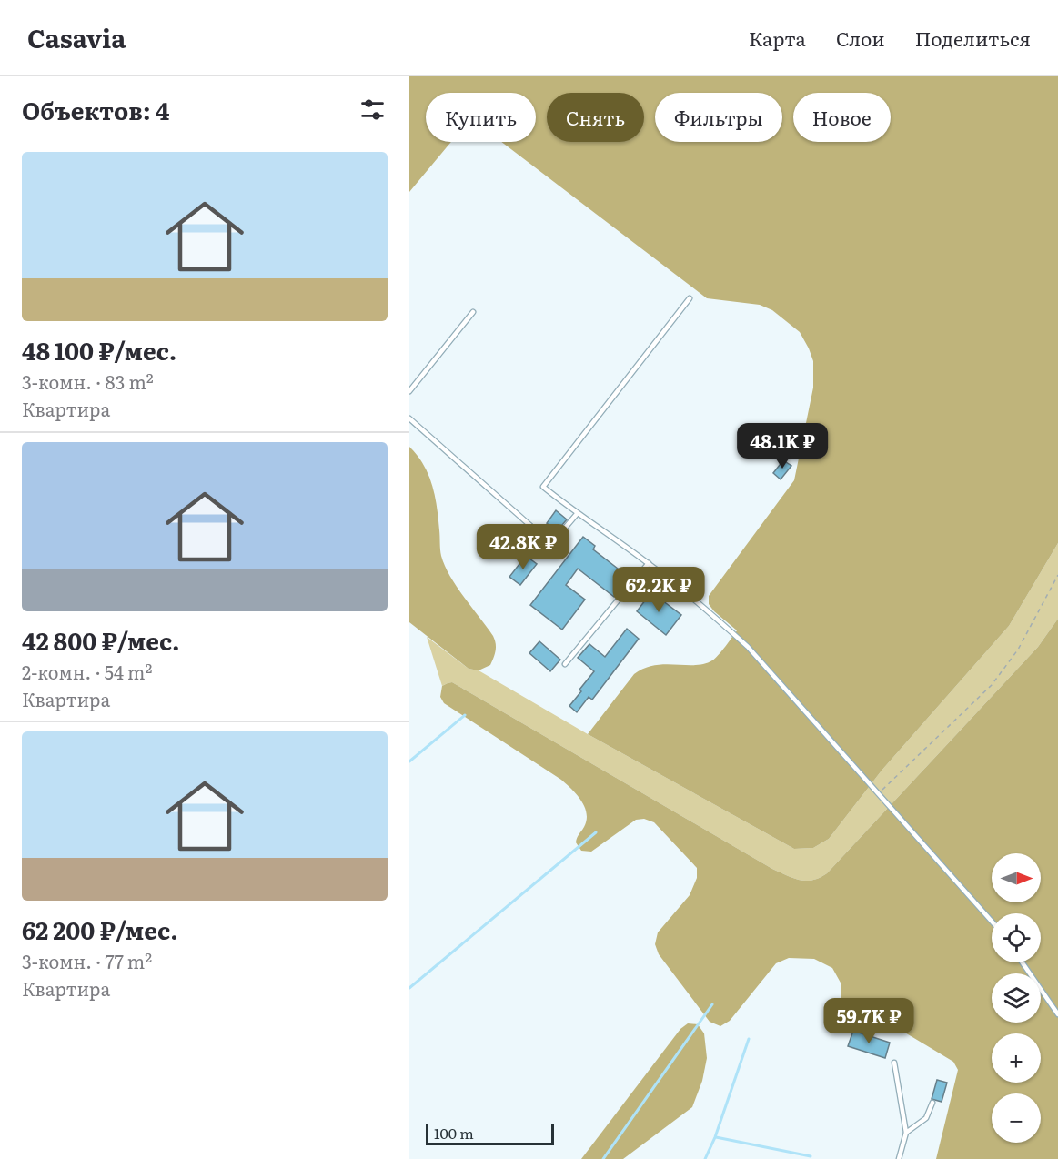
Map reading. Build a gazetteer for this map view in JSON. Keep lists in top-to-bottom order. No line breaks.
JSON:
{"scale_bar":"100 m","north":"right","page":{"header":"Casavia","nav":["Карта","Слои","Поделиться"],"heading":"Объектов: 4","chip":["Купить","Снять","Фильтры","Новое"],"list":[{"name":"48 100 ₽/мес.","note":"3-комн. · 83 m² · Квартира"},{"name":"42 800 ₽/мес.","note":"2-комн. · 54 m² · Квартира"},{"name":"62 200 ₽/мес.","note":"3-комн. · 77 m² · Квартира"}],"price":["48.1K ₽","42.8K ₽","62.2K ₽","59.7K ₽"],"map_buttons":["+","−"],"scale":"100 m"}}
